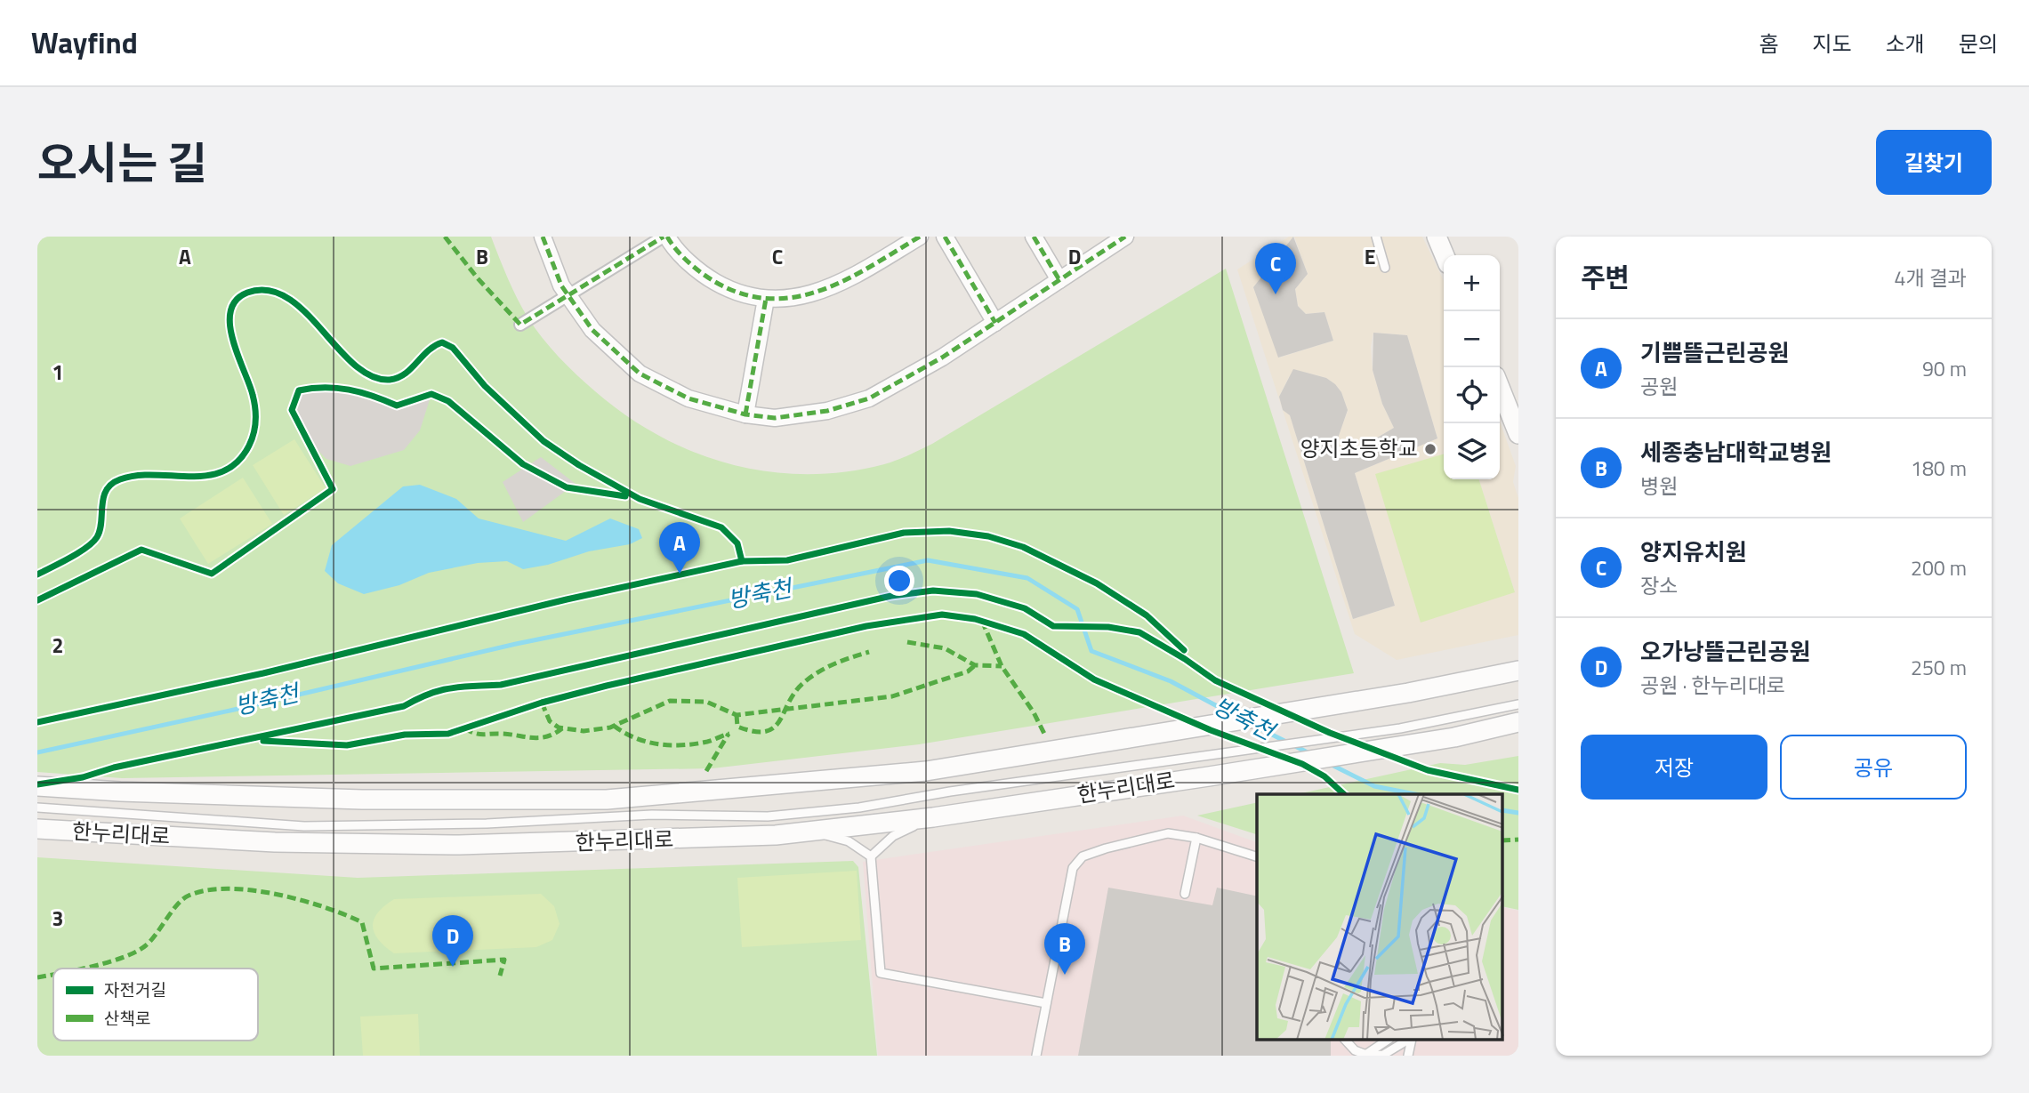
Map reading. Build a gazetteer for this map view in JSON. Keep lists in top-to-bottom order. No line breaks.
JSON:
{"streets":{"street":["한누리대로"]},"water":["방축천"],"places":["양지초등학교"],"legend":["자전거길","산책로"],"page":{"header":"Wayfind","nav":["홈","지도","소개","문의"],"title":"오시는 길","buttons":["길찾기",["저장","공유"]],"heading":["주변","4개 결과"],"pins":["C","A","D","B"],"map_buttons":["+","−"],"list":[{"mark":"A","name":"기쁨뜰근린공원","note":"공원","value":"90 m"},{"mark":"B","name":"세종충남대학교병원","note":"병원","value":"180 m"},{"mark":"C","name":"양지유치원","note":"장소","value":"200 m"},{"mark":"D","name":"오가낭뜰근린공원","note":"공원 · 한누리대로","value":"250 m"}]},"grid":{"columns":["A","B","C","D","E"],"rows":["1","2","3"]}}
